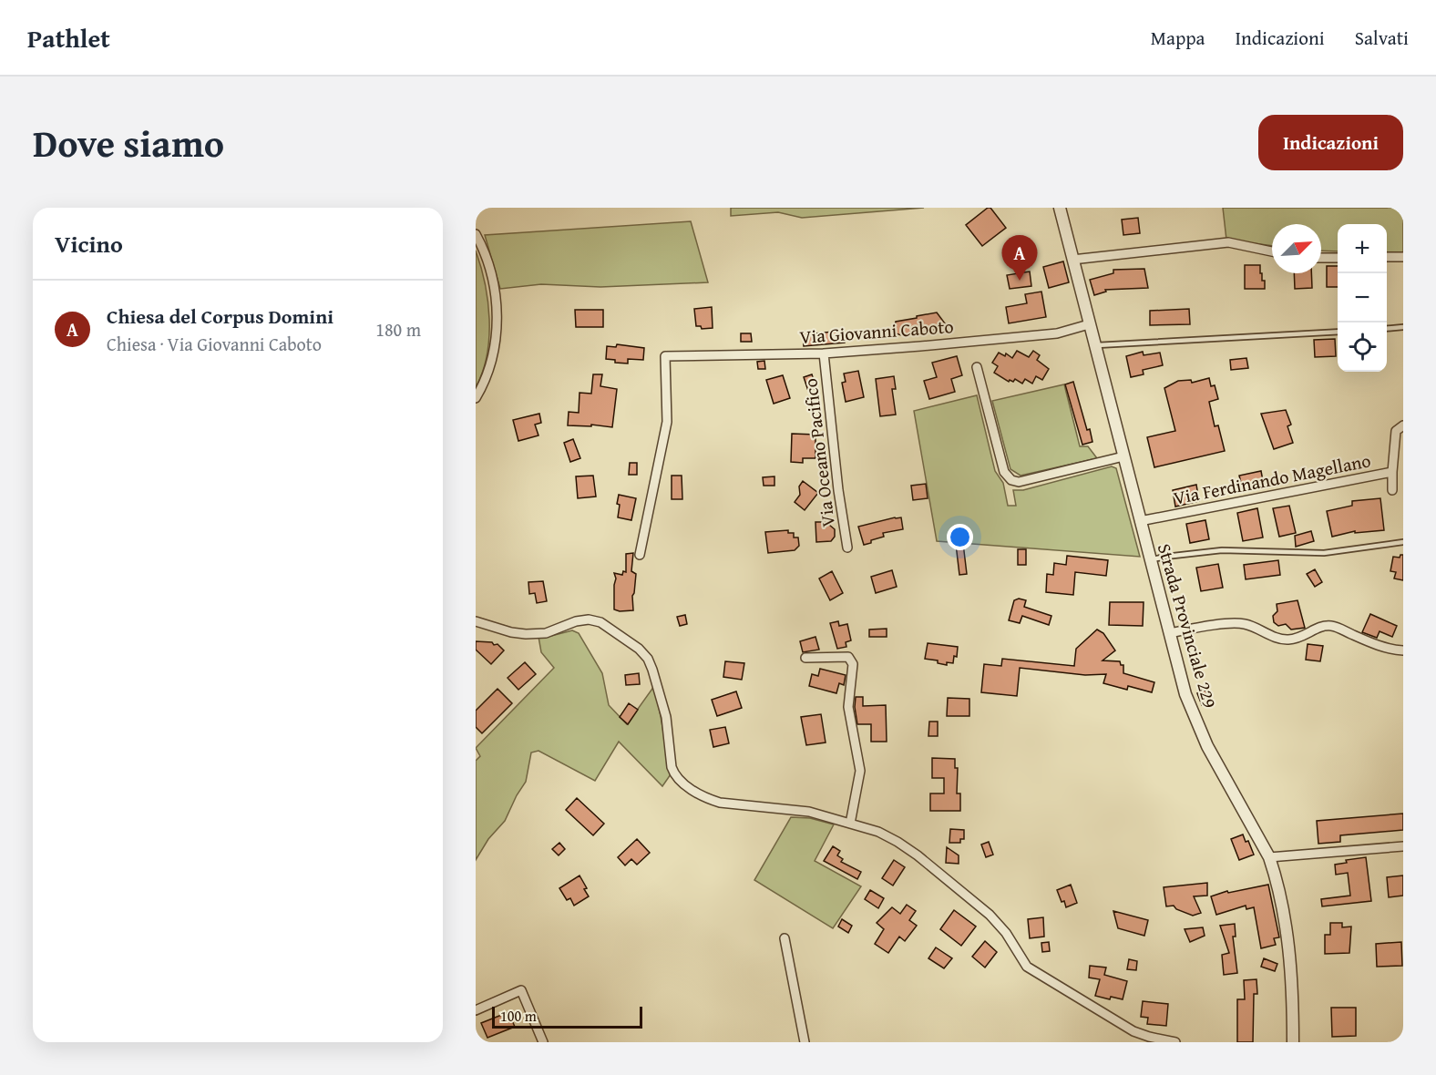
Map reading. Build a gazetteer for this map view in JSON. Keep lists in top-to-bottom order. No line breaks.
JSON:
{"streets":{"street":["Via Giovanni Caboto","Via Oceano Pacifico","Via Ferdinando Magellano","Strada Provinciale 229"]},"crossings":[["Via Giovanni Caboto","Via Oceano Pacifico"],["Via Giovanni Caboto","Strada Provinciale 229"],["Via Ferdinando Magellano","Strada Provinciale 229"]],"scale_bar":"100 m","north":"top right","page":{"header":"Pathlet","nav":["Mappa","Indicazioni","Salvati"],"title":"Dove siamo","buttons":"Indicazioni","heading":"Vicino","map_buttons":["+","−"],"pins":"A","list":[{"mark":"A","name":"Chiesa del Corpus Domini","note":"Chiesa · Via Giovanni Caboto","value":"180 m"}],"scale":"100 m"}}
